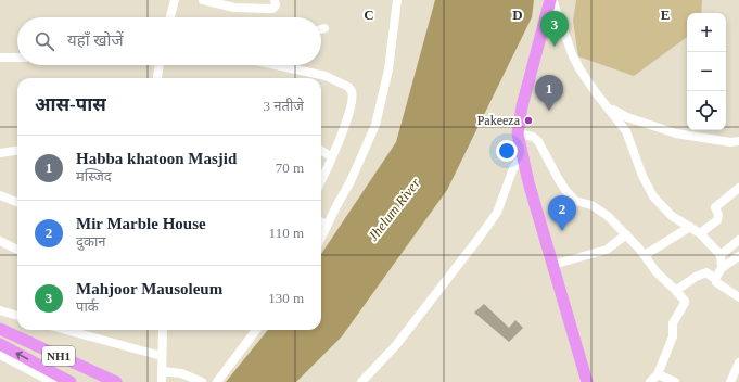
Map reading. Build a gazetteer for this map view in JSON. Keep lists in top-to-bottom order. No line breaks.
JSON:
{"streets":{"highway":["NH1"]},"water":["Jhelum River"],"places":["Pakeeza"],"page":{"pins":["3","1","2"],"map_buttons":["+","−"],"search":"यहाँ खोजें","heading":["आस-पास","3 नतीजे"],"list":[{"mark":"1","name":"Habba khatoon Masjid","note":"मस्जिद","value":"70 m"},{"mark":"2","name":"Mir Marble House","note":"दुकान","value":"110 m"},{"mark":"3","name":"Mahjoor Mausoleum","note":"पार्क","value":"130 m"}]},"grid":{"columns":["C","D","E"]}}
